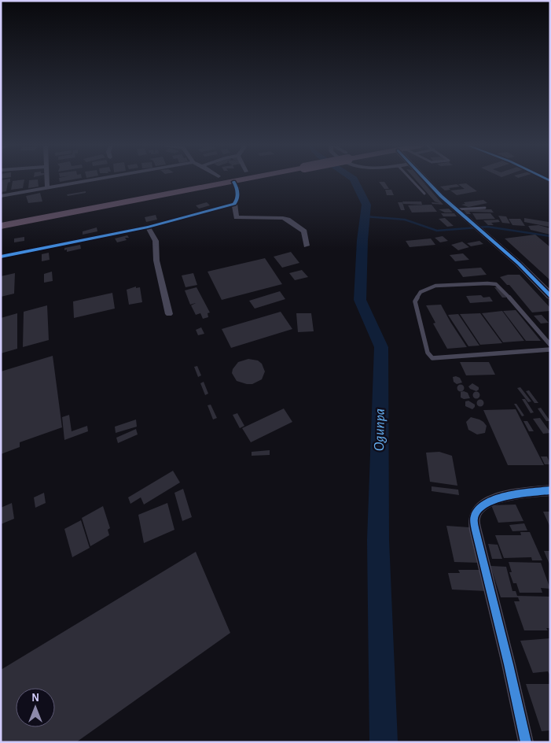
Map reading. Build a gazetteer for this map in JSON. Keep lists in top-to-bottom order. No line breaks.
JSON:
{"water":["Ogunpa"],"north":"top"}
